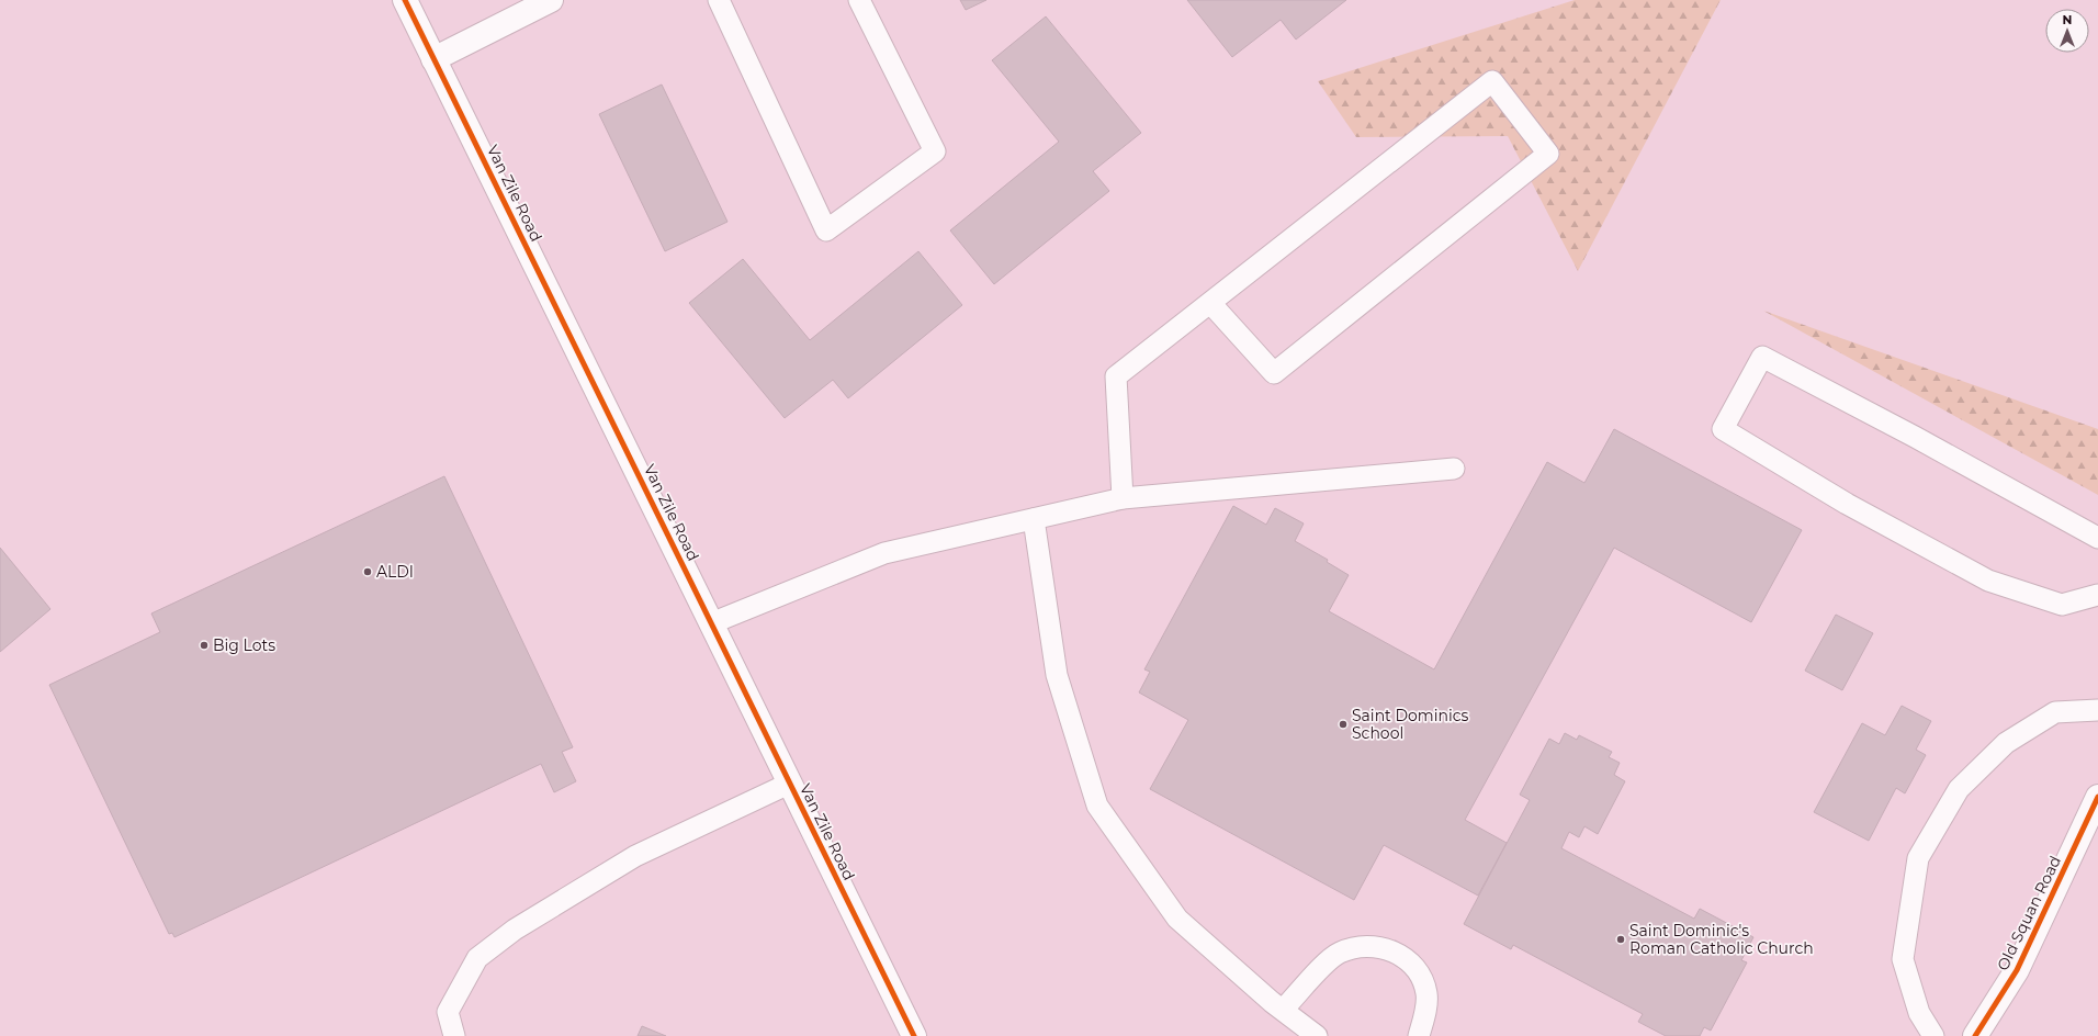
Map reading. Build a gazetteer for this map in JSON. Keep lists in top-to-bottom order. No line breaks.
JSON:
{"streets":{"street":["Van Zile Road","Old Squan Road"]},"places":["ALDI","Big Lots","Saint Dominics School","Saint Dominic's Roman Catholic Church"],"north":"top"}
